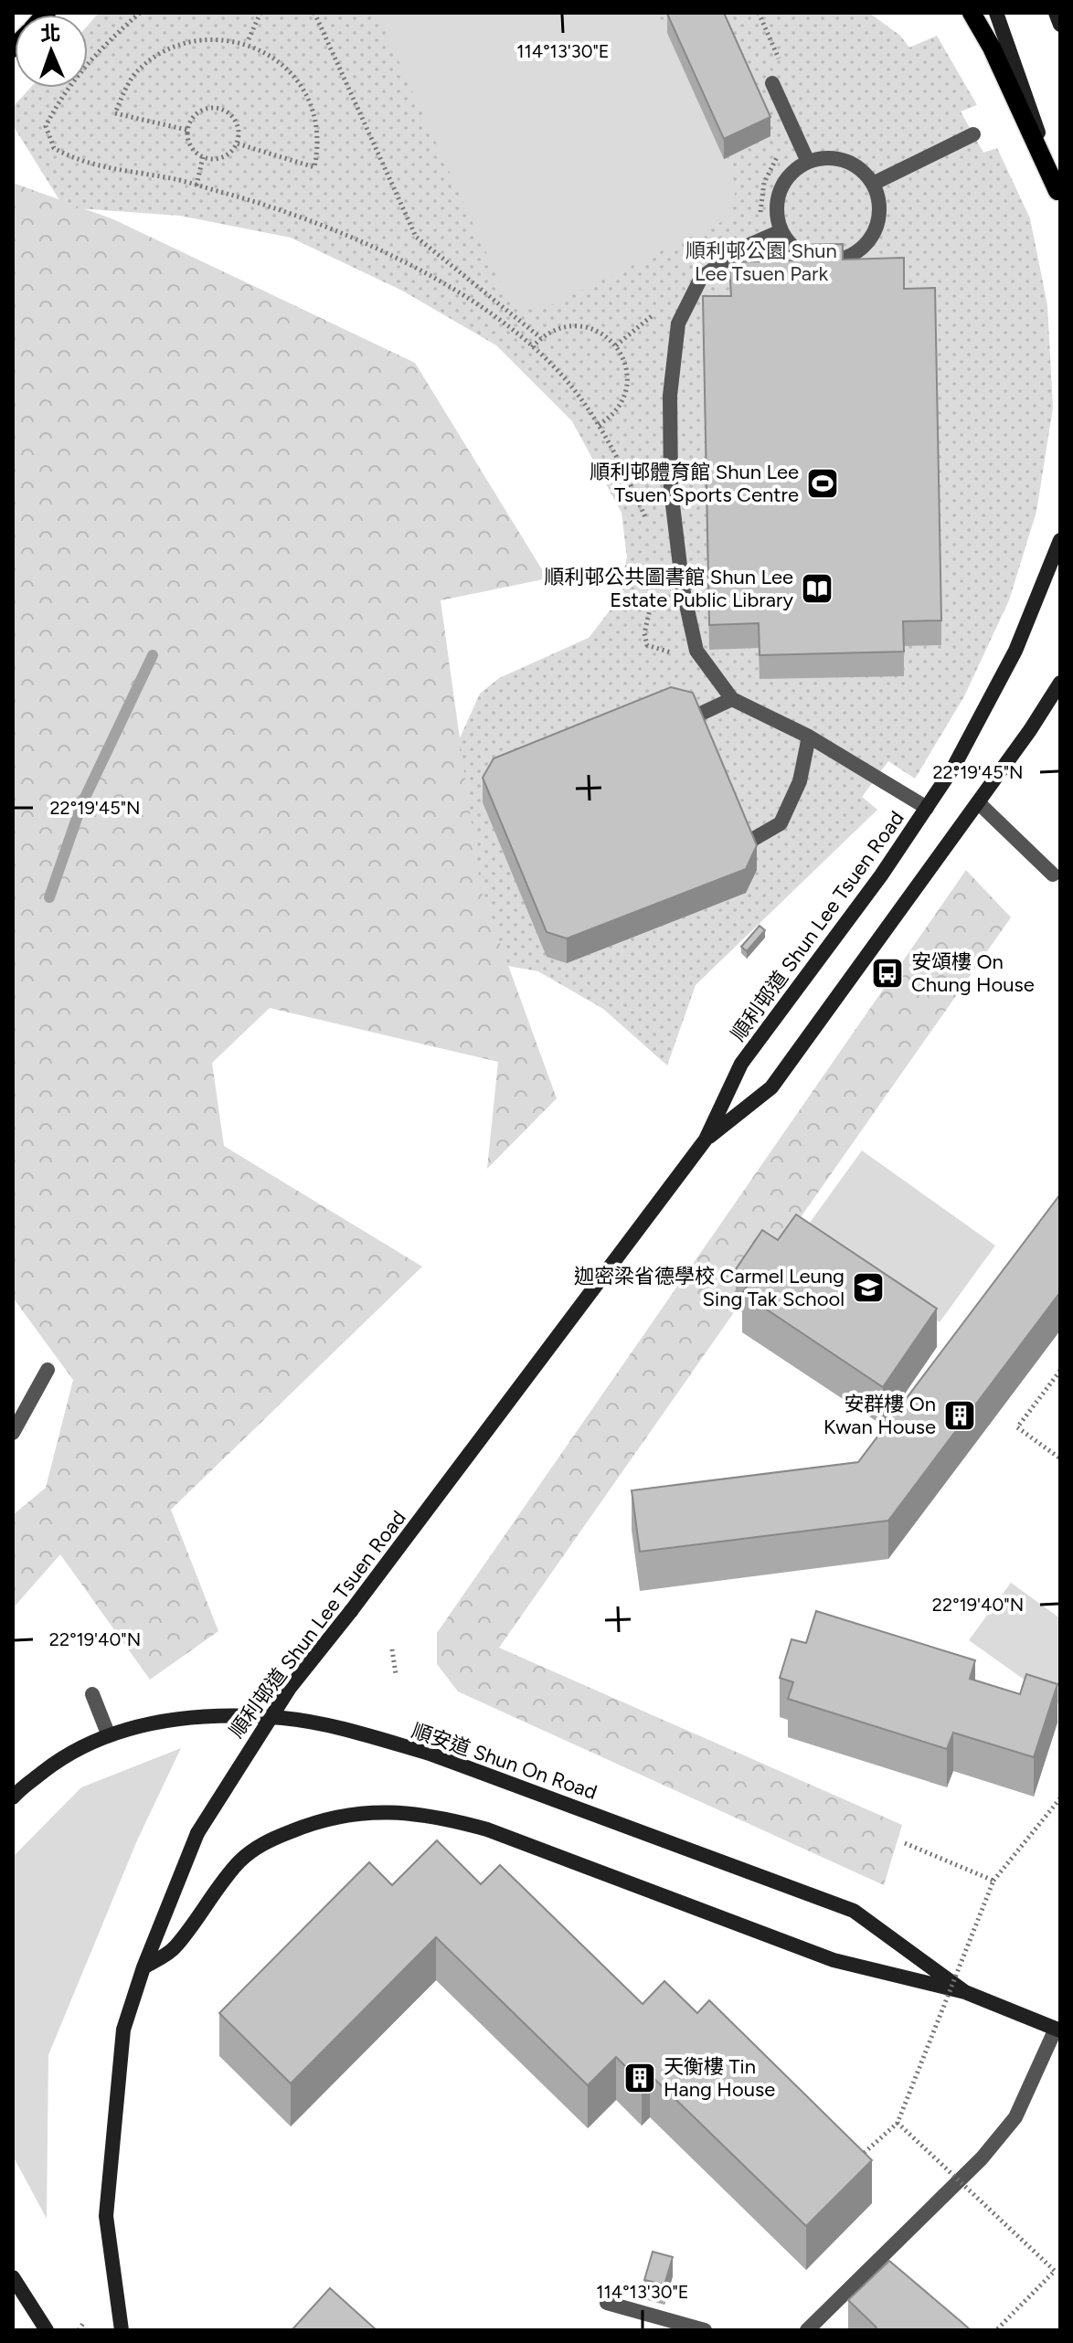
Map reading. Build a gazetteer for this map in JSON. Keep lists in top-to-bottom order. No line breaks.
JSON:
{"streets":{"main road":["順利邨道 Shun Lee Tsuen Road","順安道 Shun On Road"]},"crossings":[["順利邨道 Shun Lee Tsuen Road","順安道 Shun On Road"]],"parks":["順利邨公園 Shun Lee Tsuen Park"],"places":{"sports":["順利邨體育館 Shun Lee Tsuen Sports Centre"],"library":["順利邨公共圖書館 Shun Lee Estate Public Library"],"bus stop":["安頌樓 On Chung House"],"school or university":["迦密梁省德學校 Carmel Leung Sing Tak School"],"building":["安群樓 On Kwan House","天衡樓 Tin Hang House"]},"north":"top","coordinates":["114°13'30\"E","22°19'45\"N","22°19'40\"N"]}
